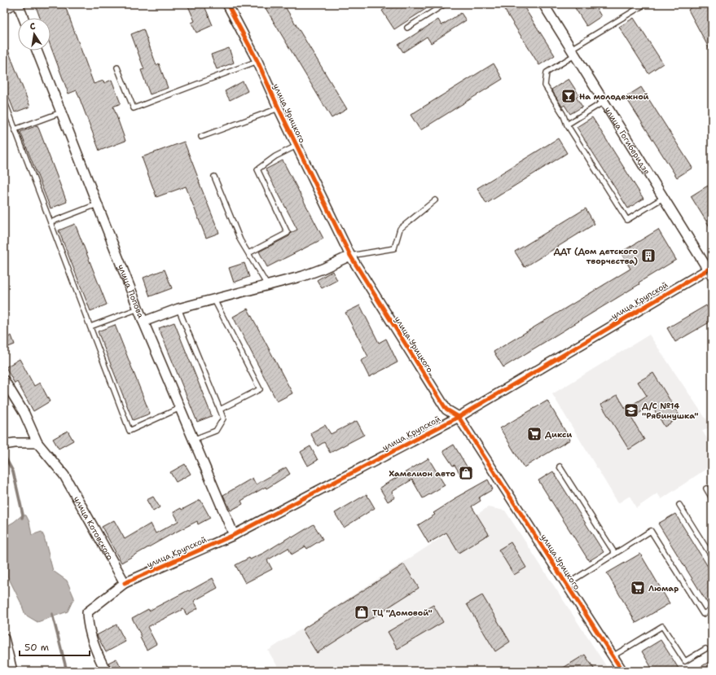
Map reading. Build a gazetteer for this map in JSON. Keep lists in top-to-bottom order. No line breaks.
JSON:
{"streets":{"street":["улица Урицкого","улица Гогиберидзе","улица Попова","улица Крупской","улица Котовского"]},"crossings":[["улица Урицкого","улица Крупской"],["улица Гогиберидзе","улица Крупской"],["улица Попова","улица Крупской"],["улица Крупской","улица Котовского"]],"places":{"bar":["На молодежной"],"building":["ДДТ (Дом детского творчества)"],"school or university":["Д/С №14 \"Рябинушка\""],"supermarket":["Дикси","Люмар"],"shop":["Хамелион авто","ТЦ \"Домовой\""]},"scale_bar":"50 m","north":"top"}
